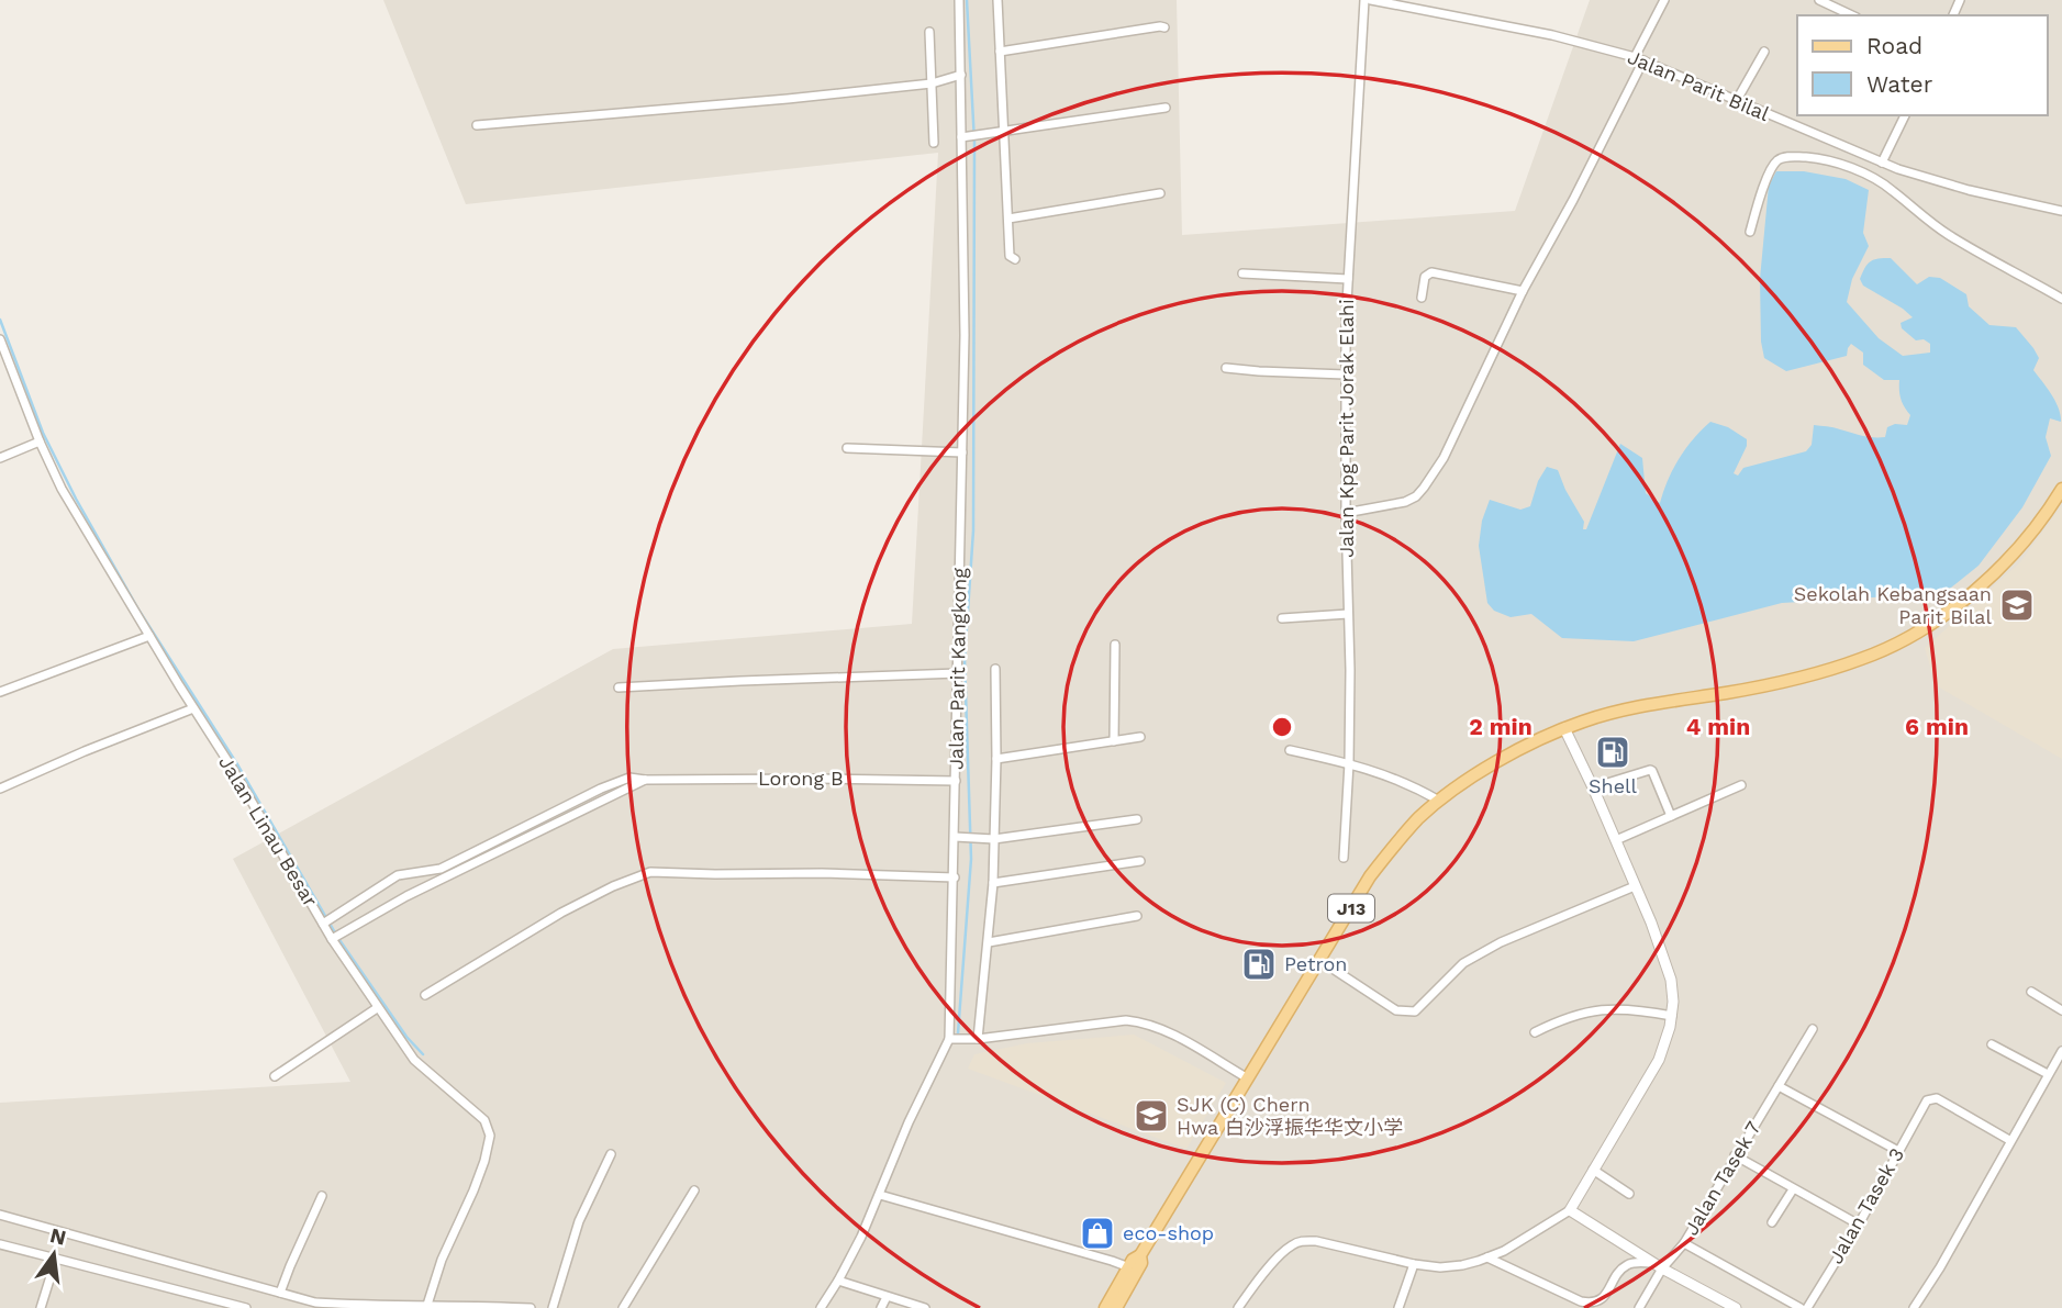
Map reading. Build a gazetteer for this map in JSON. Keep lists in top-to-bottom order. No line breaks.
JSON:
{"streets":{"main road":["J13"],"street":["Jalan Parit Bilal","Jalan Kpg Parit Jorak Elahi","Jalan Parit Kangkong","Lorong B","Jalan Linau Besar","Jalan Tasek 7","Jalan Tasek 3"]},"crossings":[["Jalan Parit Kangkong","Lorong B"],["Lorong B","Jalan Linau Besar"]],"places":{"school or university":["Sekolah Kebangsaan Parit Bilal","SJK (C) Chern Hwa 白沙浮振华华文小学"],"fuel station":["Shell","Petron"],"shop":["eco-shop"]},"legend":["Road","Water"],"north":"top","rings":["2 min","4 min","6 min"]}
